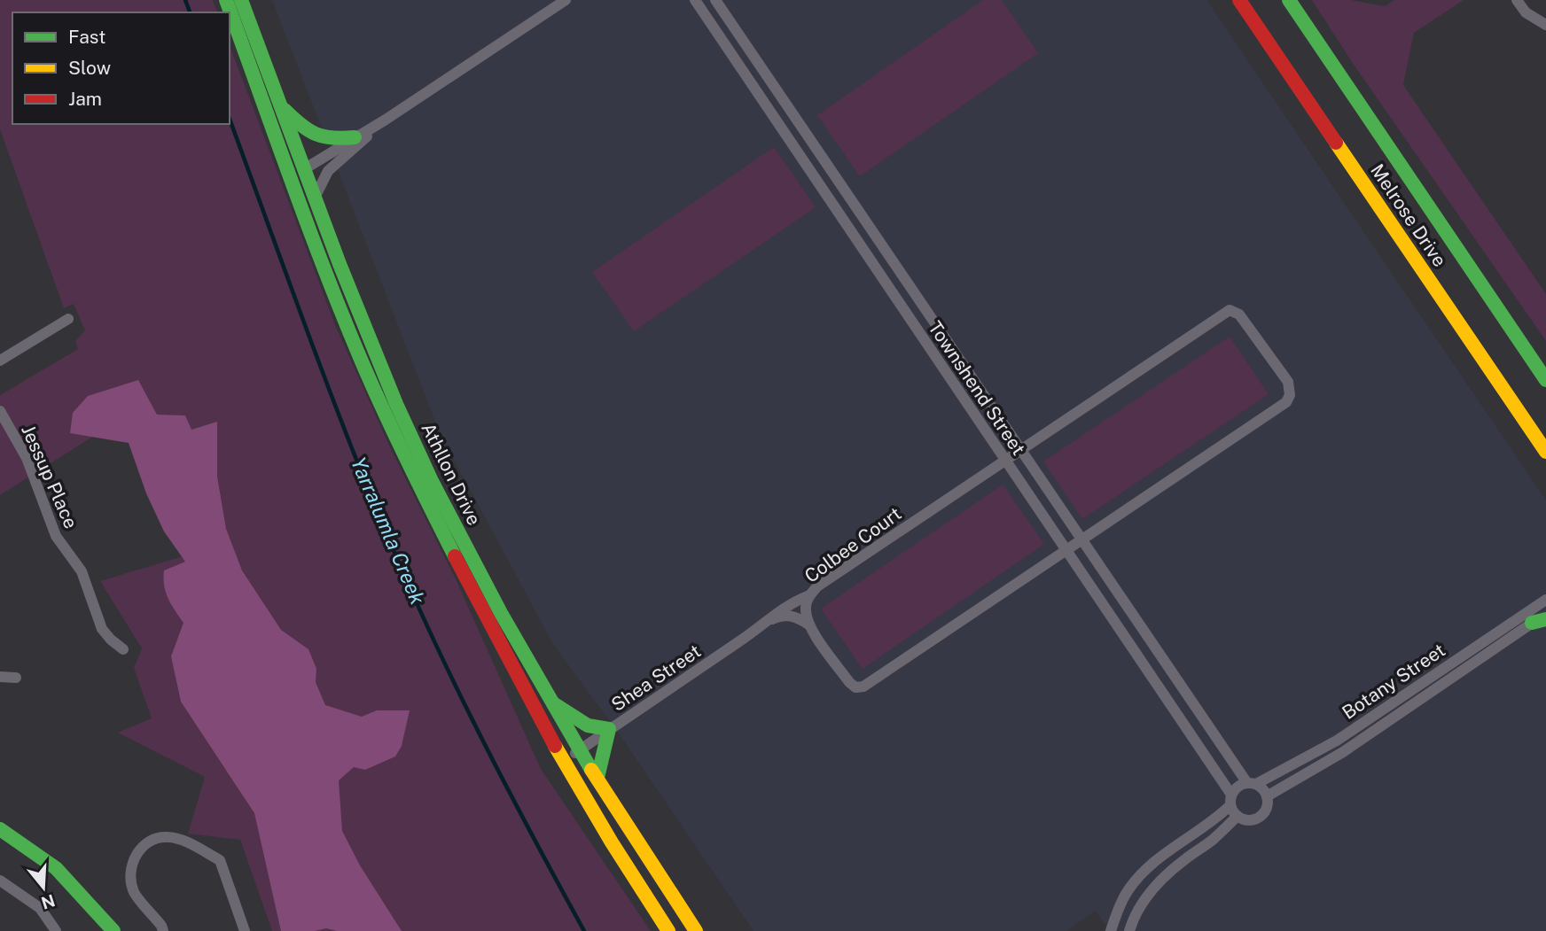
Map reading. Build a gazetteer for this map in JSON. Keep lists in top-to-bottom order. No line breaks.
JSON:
{"streets":{"main road":["Melrose Drive","Athllon Drive"],"street":["Townshend Street","Jessup Place","Colbee Court","Shea Street","Botany Street"]},"crossings":[["Townshend Street","Colbee Court"],["Townshend Street","Botany Street"],["Athllon Drive","Shea Street"],["Colbee Court","Shea Street"]],"water":["Yarralumla Creek"],"legend":["Fast","Slow","Jam"],"north":"bottom"}
